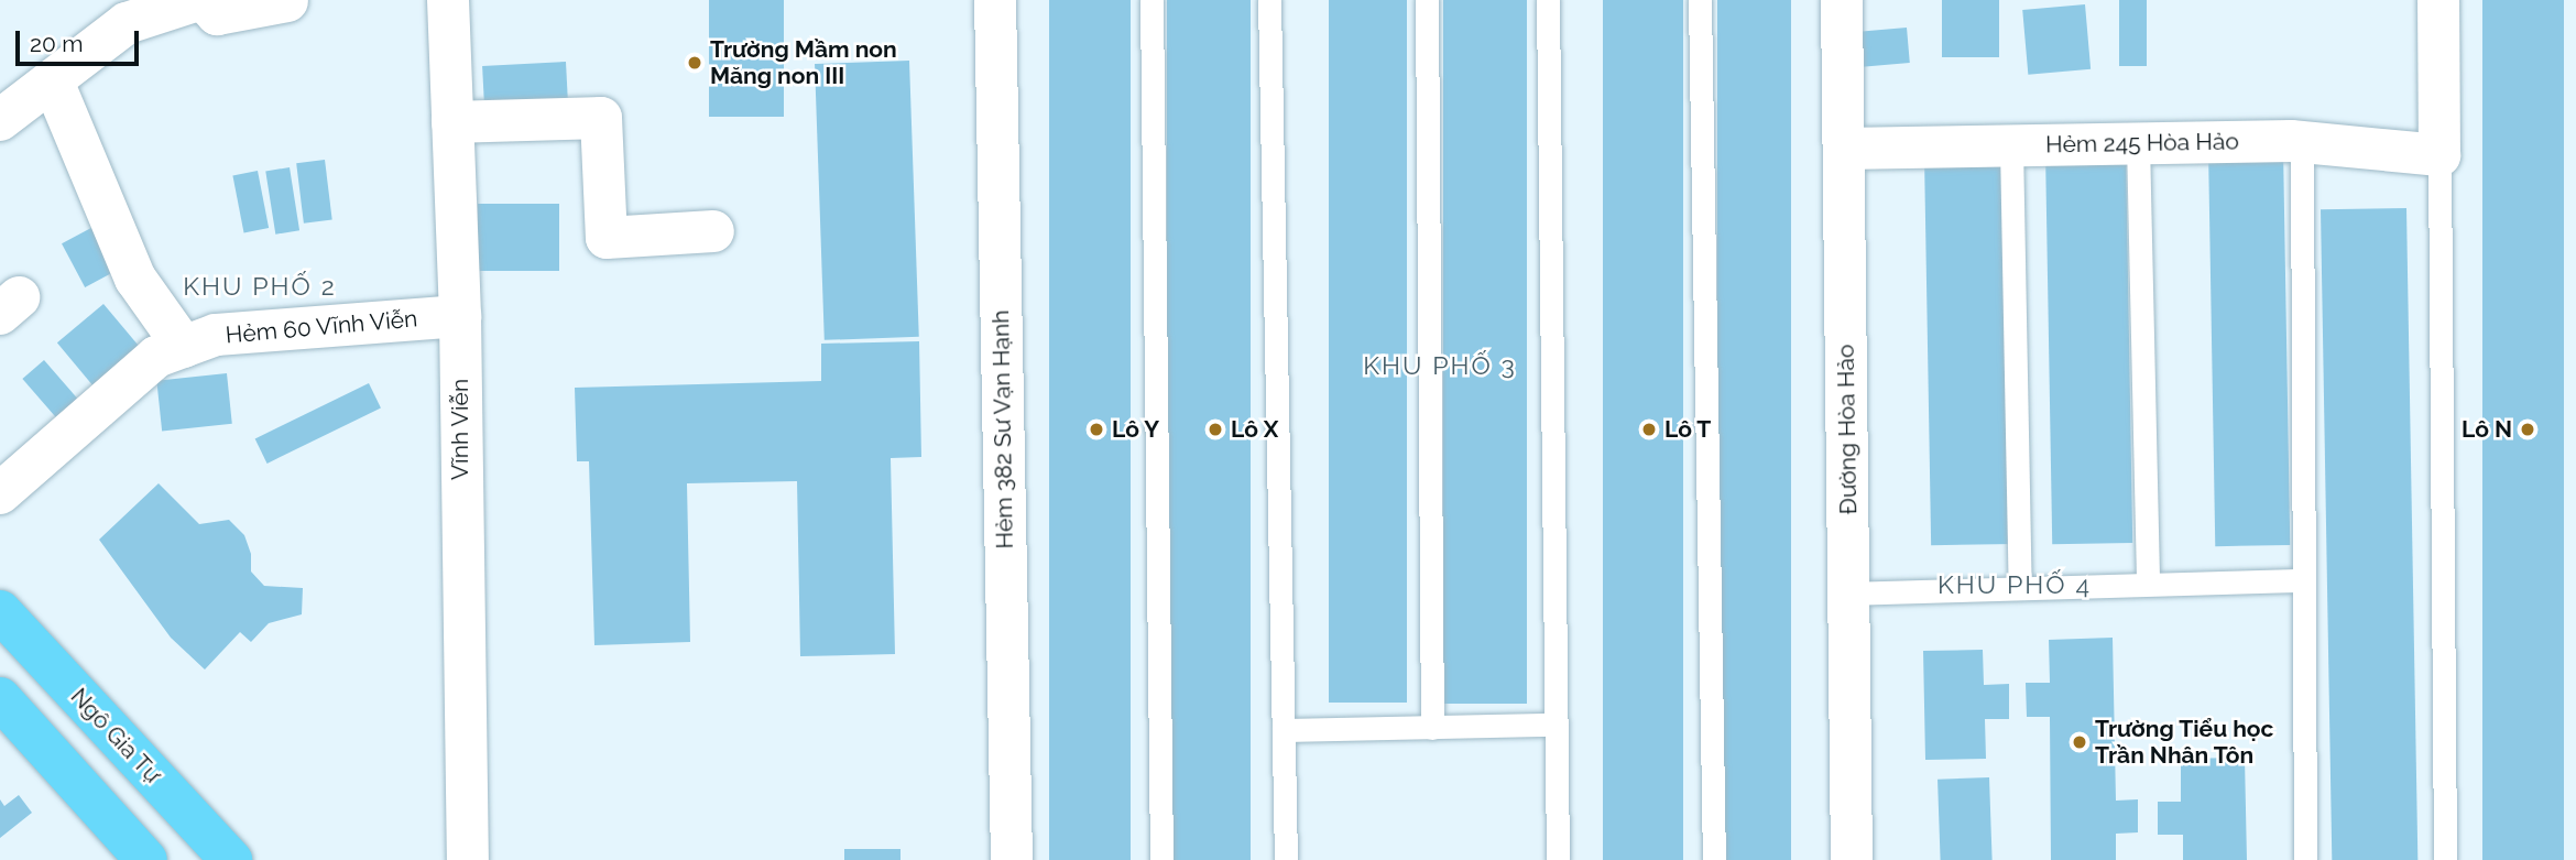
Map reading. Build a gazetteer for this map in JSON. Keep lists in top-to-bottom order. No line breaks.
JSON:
{"streets":{"main road":["Ngô Gia Tự"],"street":["Hẻm 245 Hòa Hảo","Hẻm 60 Vĩnh Viễn","Vĩnh Viễn","Hẻm 382 Sư Vạn Hạnh","Đường Hòa Hảo"]},"crossings":[["Hẻm 245 Hòa Hảo","Đường Hòa Hảo"],["Hẻm 60 Vĩnh Viễn","Vĩnh Viễn"]],"districts":["KHU PHỐ 2","KHU PHỐ 3","KHU PHỐ 4"],"places":["Trường Mầm non Măng non III","Lô Y","Lô X","Lô T","Lô N","Trường Tiểu học Trần Nhân Tôn"],"scale_bar":"20 m"}
